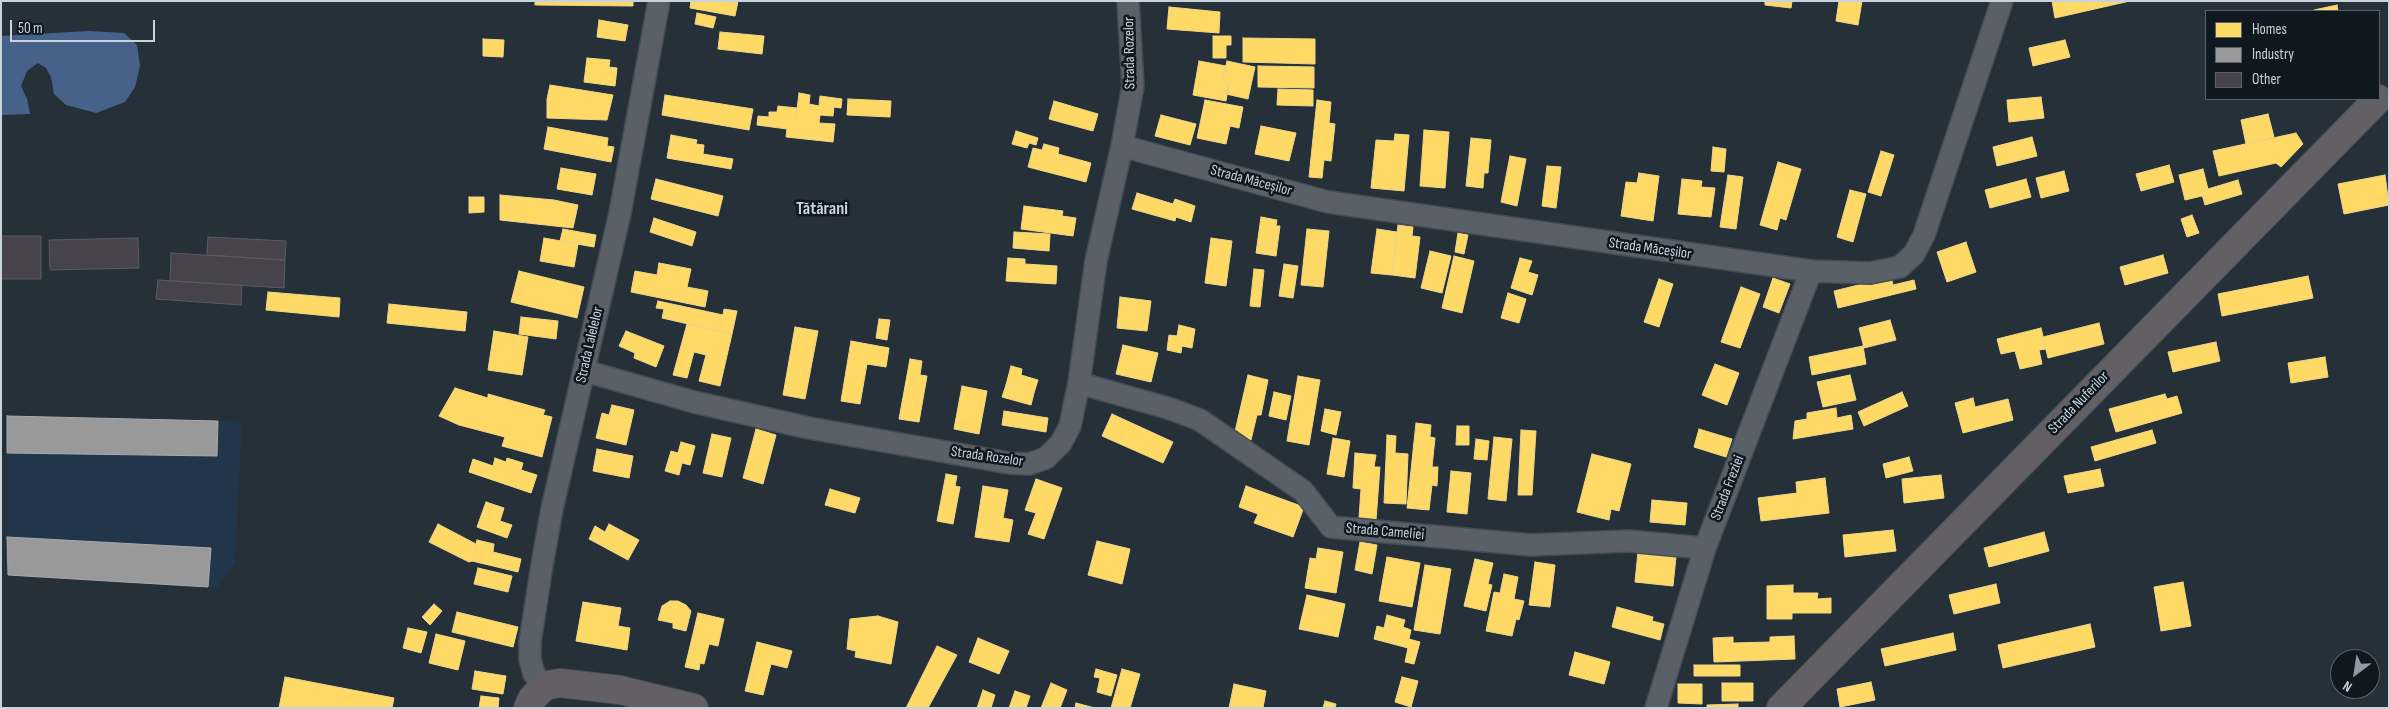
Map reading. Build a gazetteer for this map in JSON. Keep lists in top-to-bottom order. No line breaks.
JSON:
{"streets":{"main road":["Strada Nuferilor"],"street":["Strada Rozelor","Strada Măceșilor","Strada Lalelelor","Strada Freziei","Strada Cameliei"]},"crossings":[["Strada Rozelor","Strada Măceșilor"],["Strada Rozelor","Strada Lalelelor"],["Strada Rozelor","Strada Cameliei"],["Strada Măceșilor","Strada Freziei"],["Strada Freziei","Strada Cameliei"]],"districts":["Tătărani"],"legend":["Homes","Industry","Other"],"scale_bar":"50 m","north":"bottom left"}
